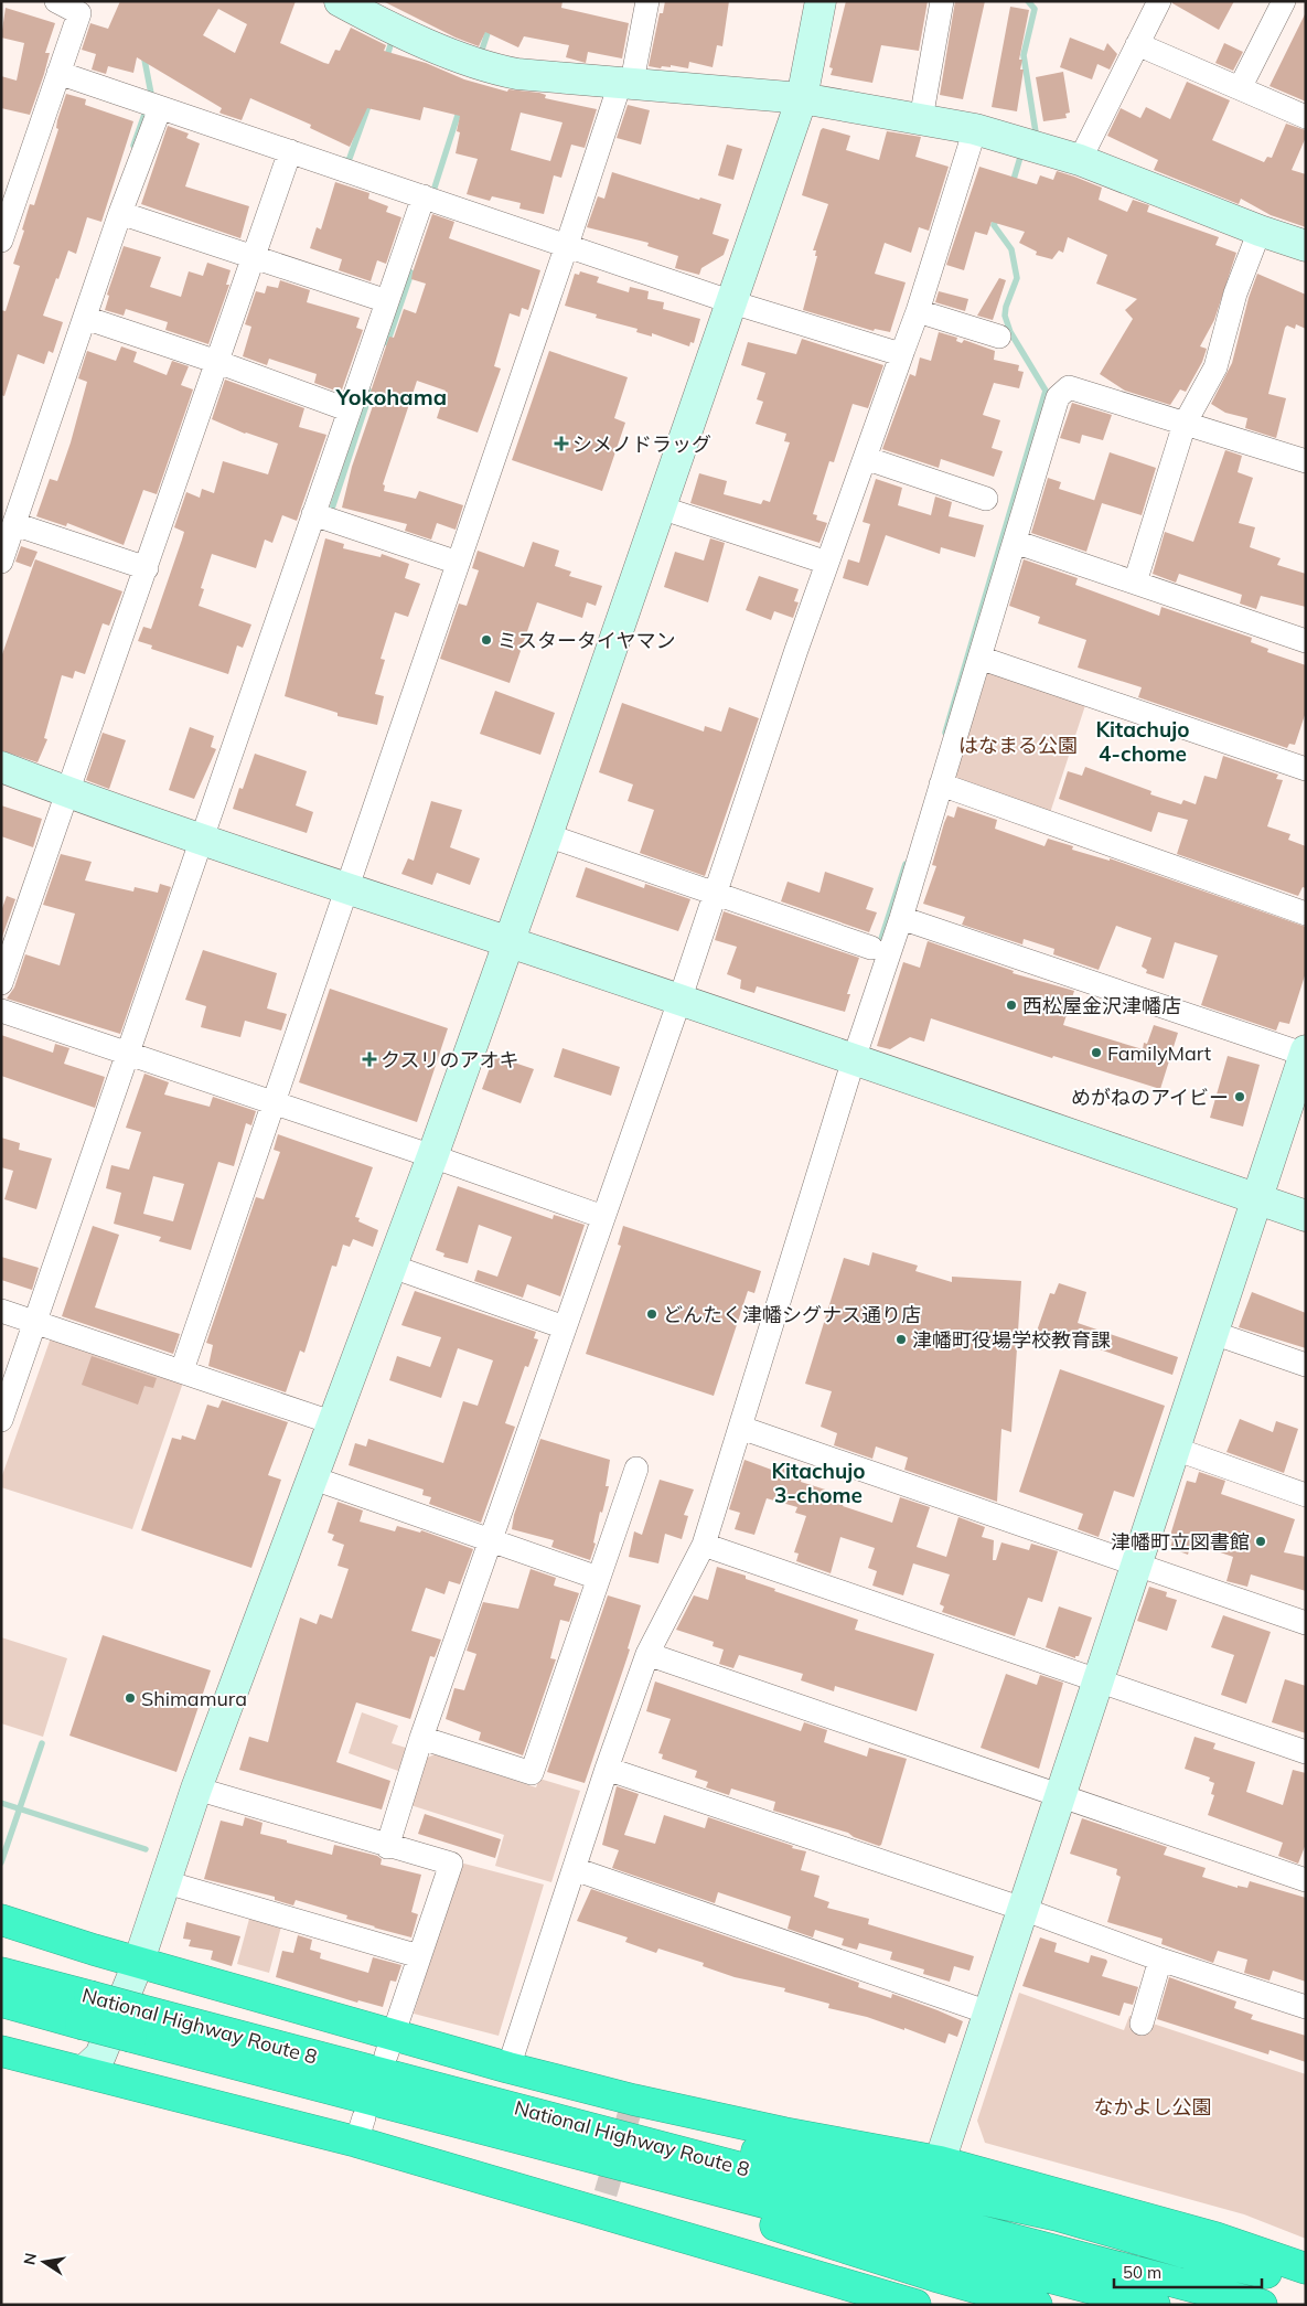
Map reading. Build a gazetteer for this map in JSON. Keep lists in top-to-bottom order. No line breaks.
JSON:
{"streets":{"highway":["National Highway Route 8"]},"districts":["Yokohama","Kitachujo 4-chome","Kitachujo 3-chome"],"parks":["はなまる公園","なかよし公園"],"places":{"health":["シメノドラッグ","クスリのアオキ"],"other":["ミスタータイヤマン","西松屋金沢津幡店","FamilyMart","めがねのアイビー","どんたく津幡シグナス通り店","津幡町役場学校教育課","津幡町立図書館","Shimamura"]},"scale_bar":"50 m","north":"left"}
